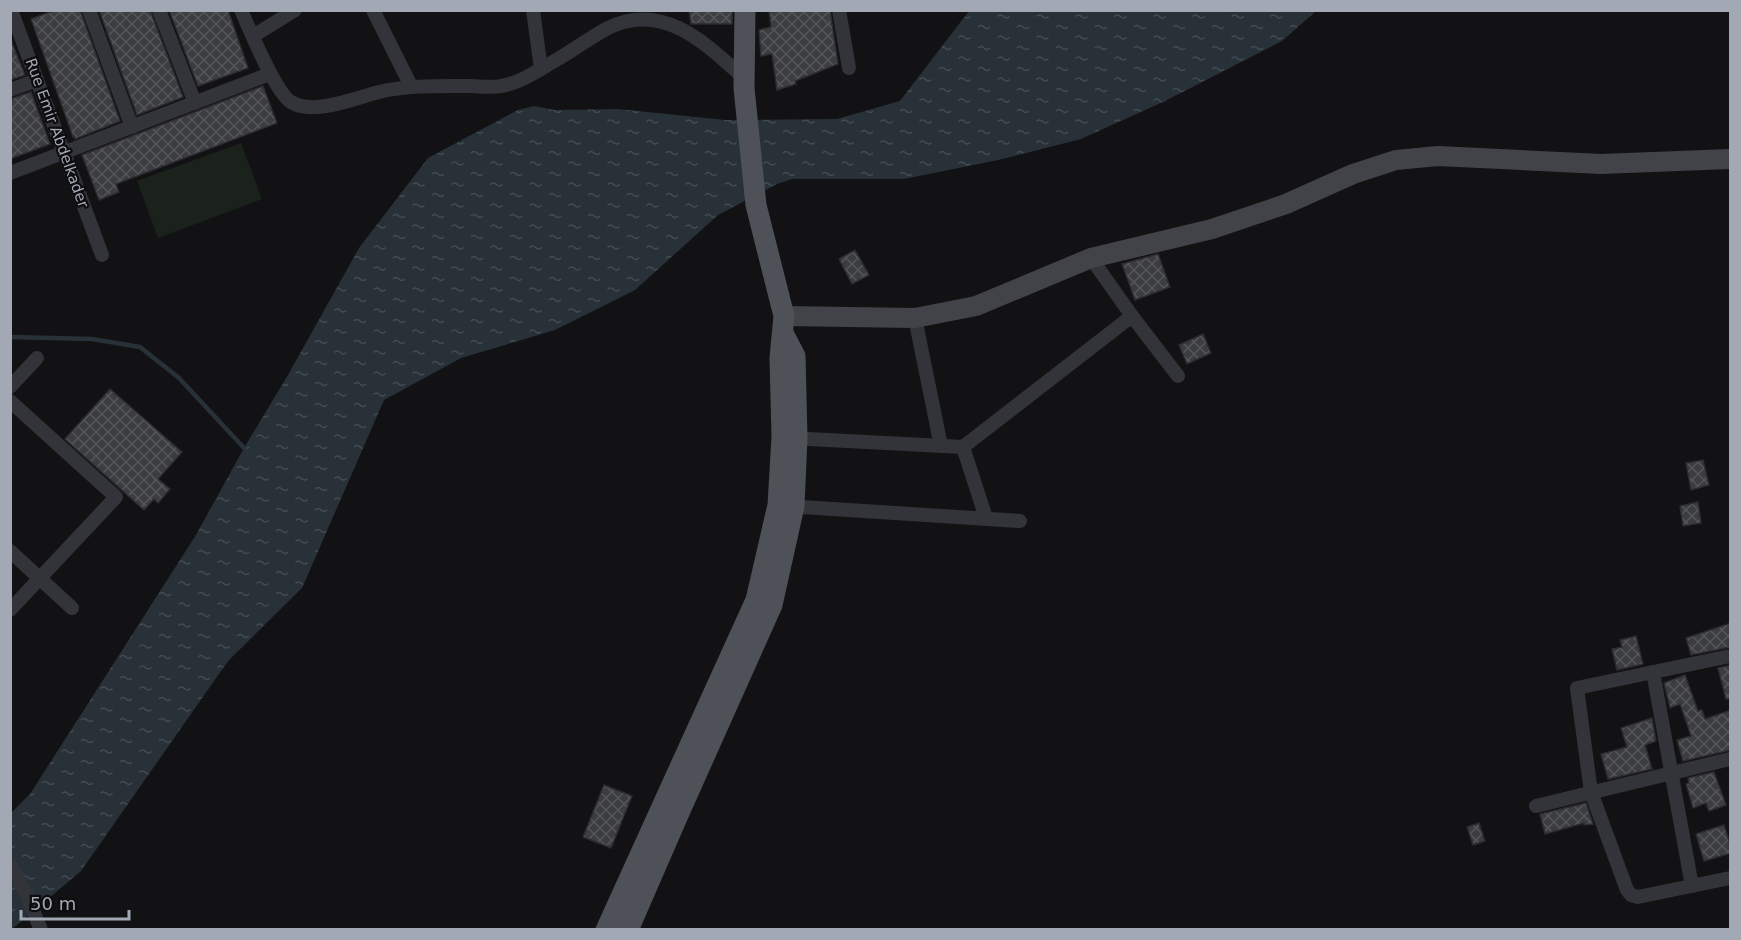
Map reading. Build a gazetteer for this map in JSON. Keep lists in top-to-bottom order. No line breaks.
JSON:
{"streets":{"street":["Rue Emir Abdelkader"]},"scale_bar":"50 m"}
